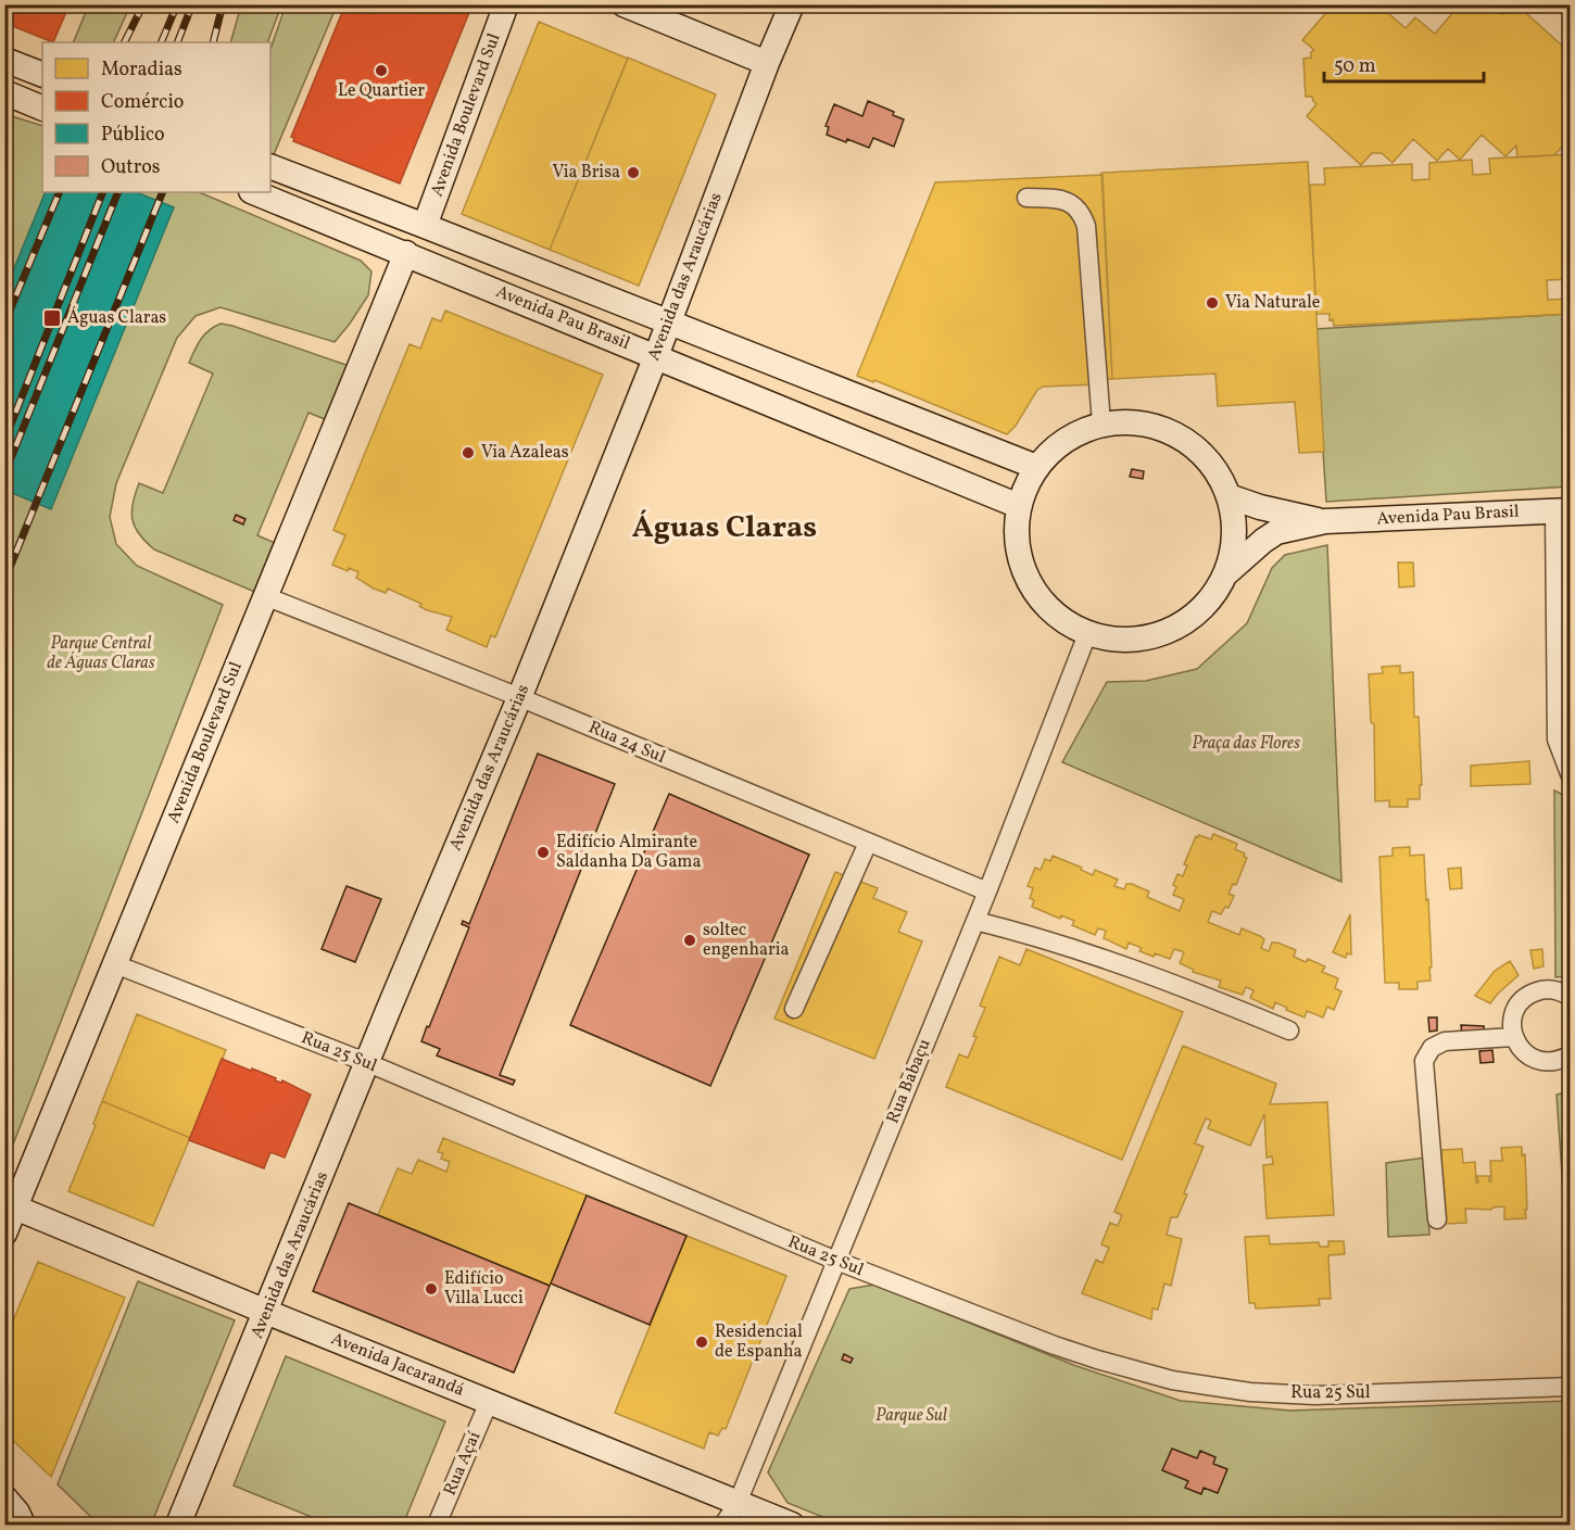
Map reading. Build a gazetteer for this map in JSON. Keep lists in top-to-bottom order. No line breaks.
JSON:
{"streets":{"street":["Avenida Boulevard Sul","Avenida das Araucárias","Avenida Pau Brasil","Rua 24 Sul","Rua 25 Sul","Rua Babaçu","Avenida Jacarandá","Rua Açaí"]},"crossings":[["Avenida Boulevard Sul","Avenida Pau Brasil"],["Avenida Boulevard Sul","Rua 24 Sul"],["Avenida Boulevard Sul","Rua 25 Sul"],["Avenida Boulevard Sul","Avenida Jacarandá"],["Avenida das Araucárias","Avenida Pau Brasil"],["Avenida das Araucárias","Rua 24 Sul"],["Avenida das Araucárias","Rua 25 Sul"],["Avenida das Araucárias","Avenida Jacarandá"],["Avenida Pau Brasil","Rua Babaçu"],["Rua 24 Sul","Rua Babaçu"],["Rua 25 Sul","Rua Babaçu"],["Rua Babaçu","Avenida Jacarandá"],["Avenida Jacarandá","Rua Açaí"]],"districts":["Águas Claras"],"parks":["Parque Central de Águas Claras","Praça das Flores","Parque Sul"],"places":{"other":["Le Quartier","Via Brisa","Via Naturale","Via Azaleas","Edifício Almirante Saldanha Da Gama","soltec engenharia","Edifício Villa Lucci","Residencial de Espanha"],"transit":["Águas Claras"]},"legend":["Moradias","Comércio","Público","Outros"],"scale_bar":"50 m"}
